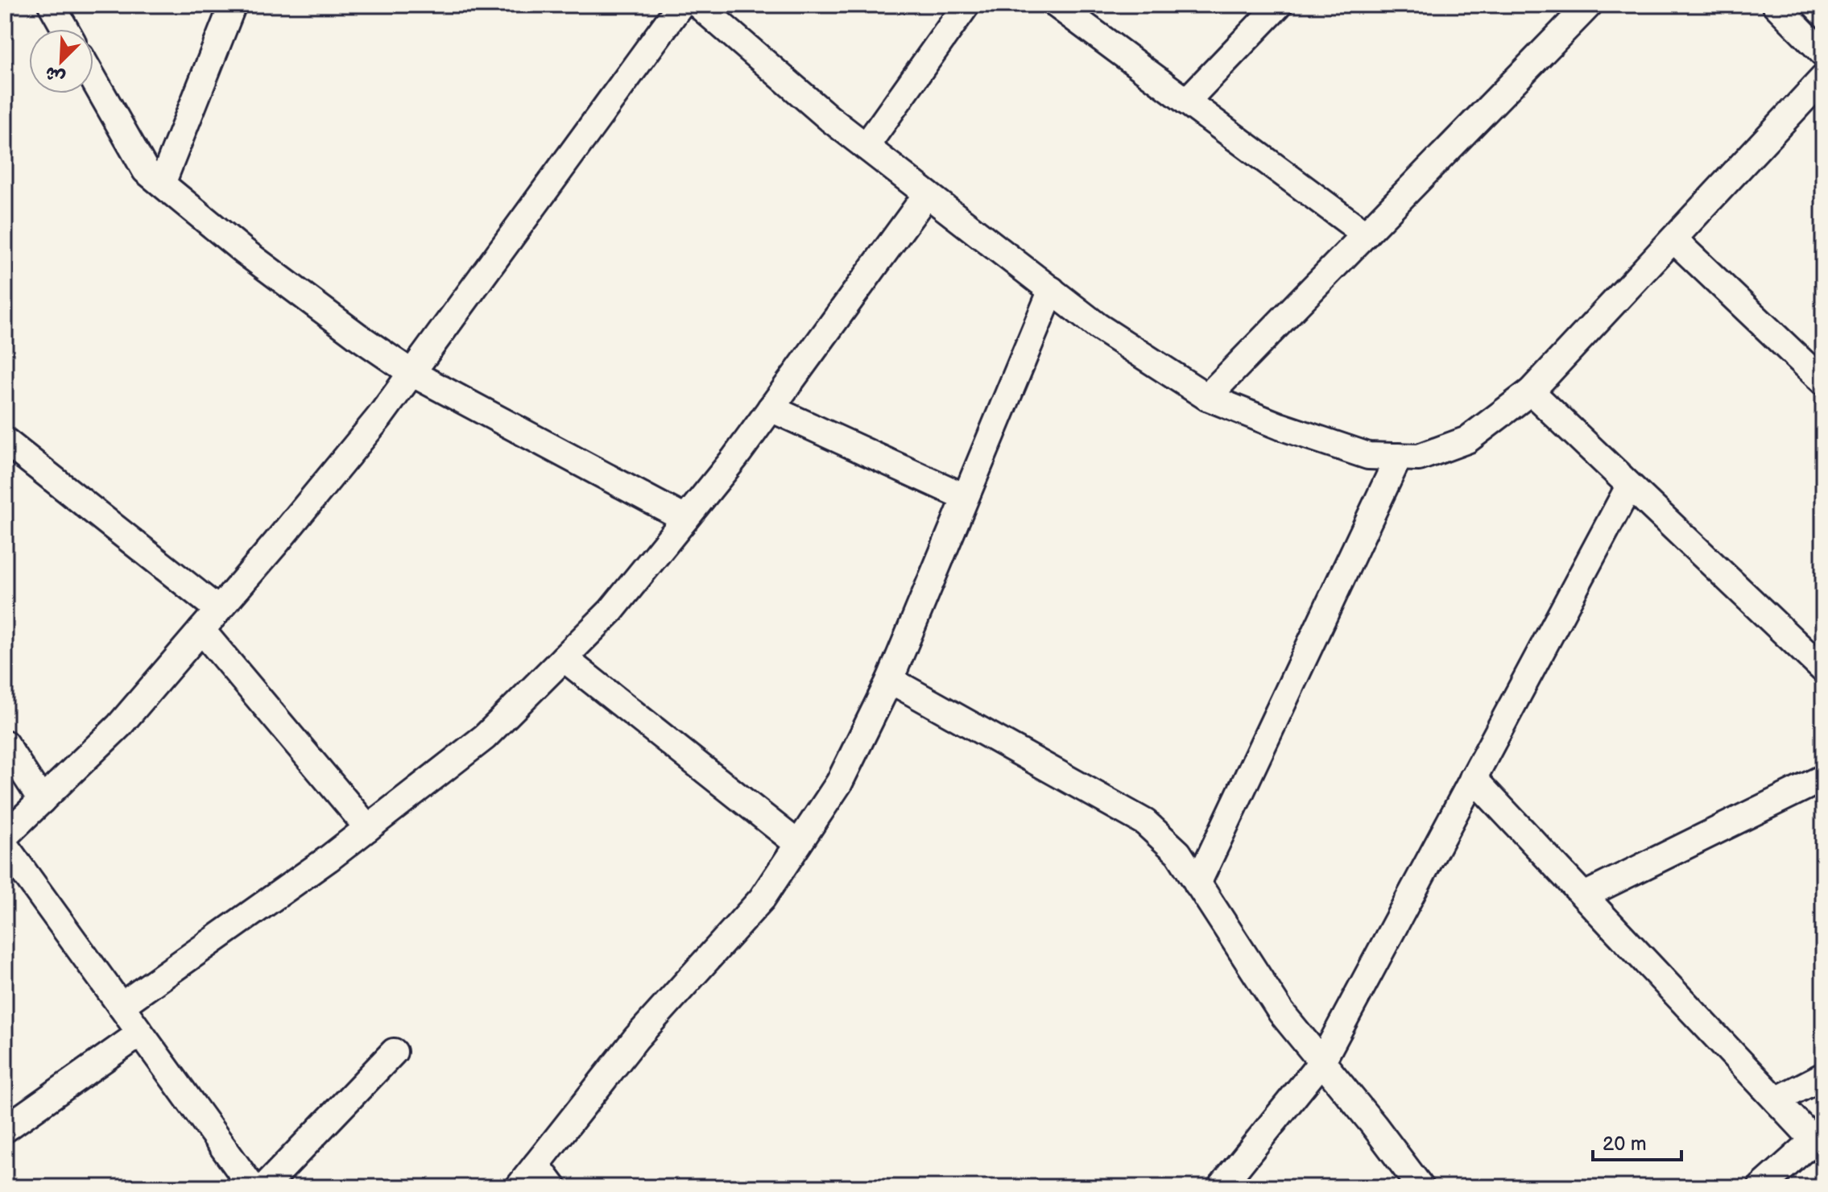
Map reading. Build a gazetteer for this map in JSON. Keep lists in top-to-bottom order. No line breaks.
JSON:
{"scale_bar":"20 m","north":"bottom left"}
